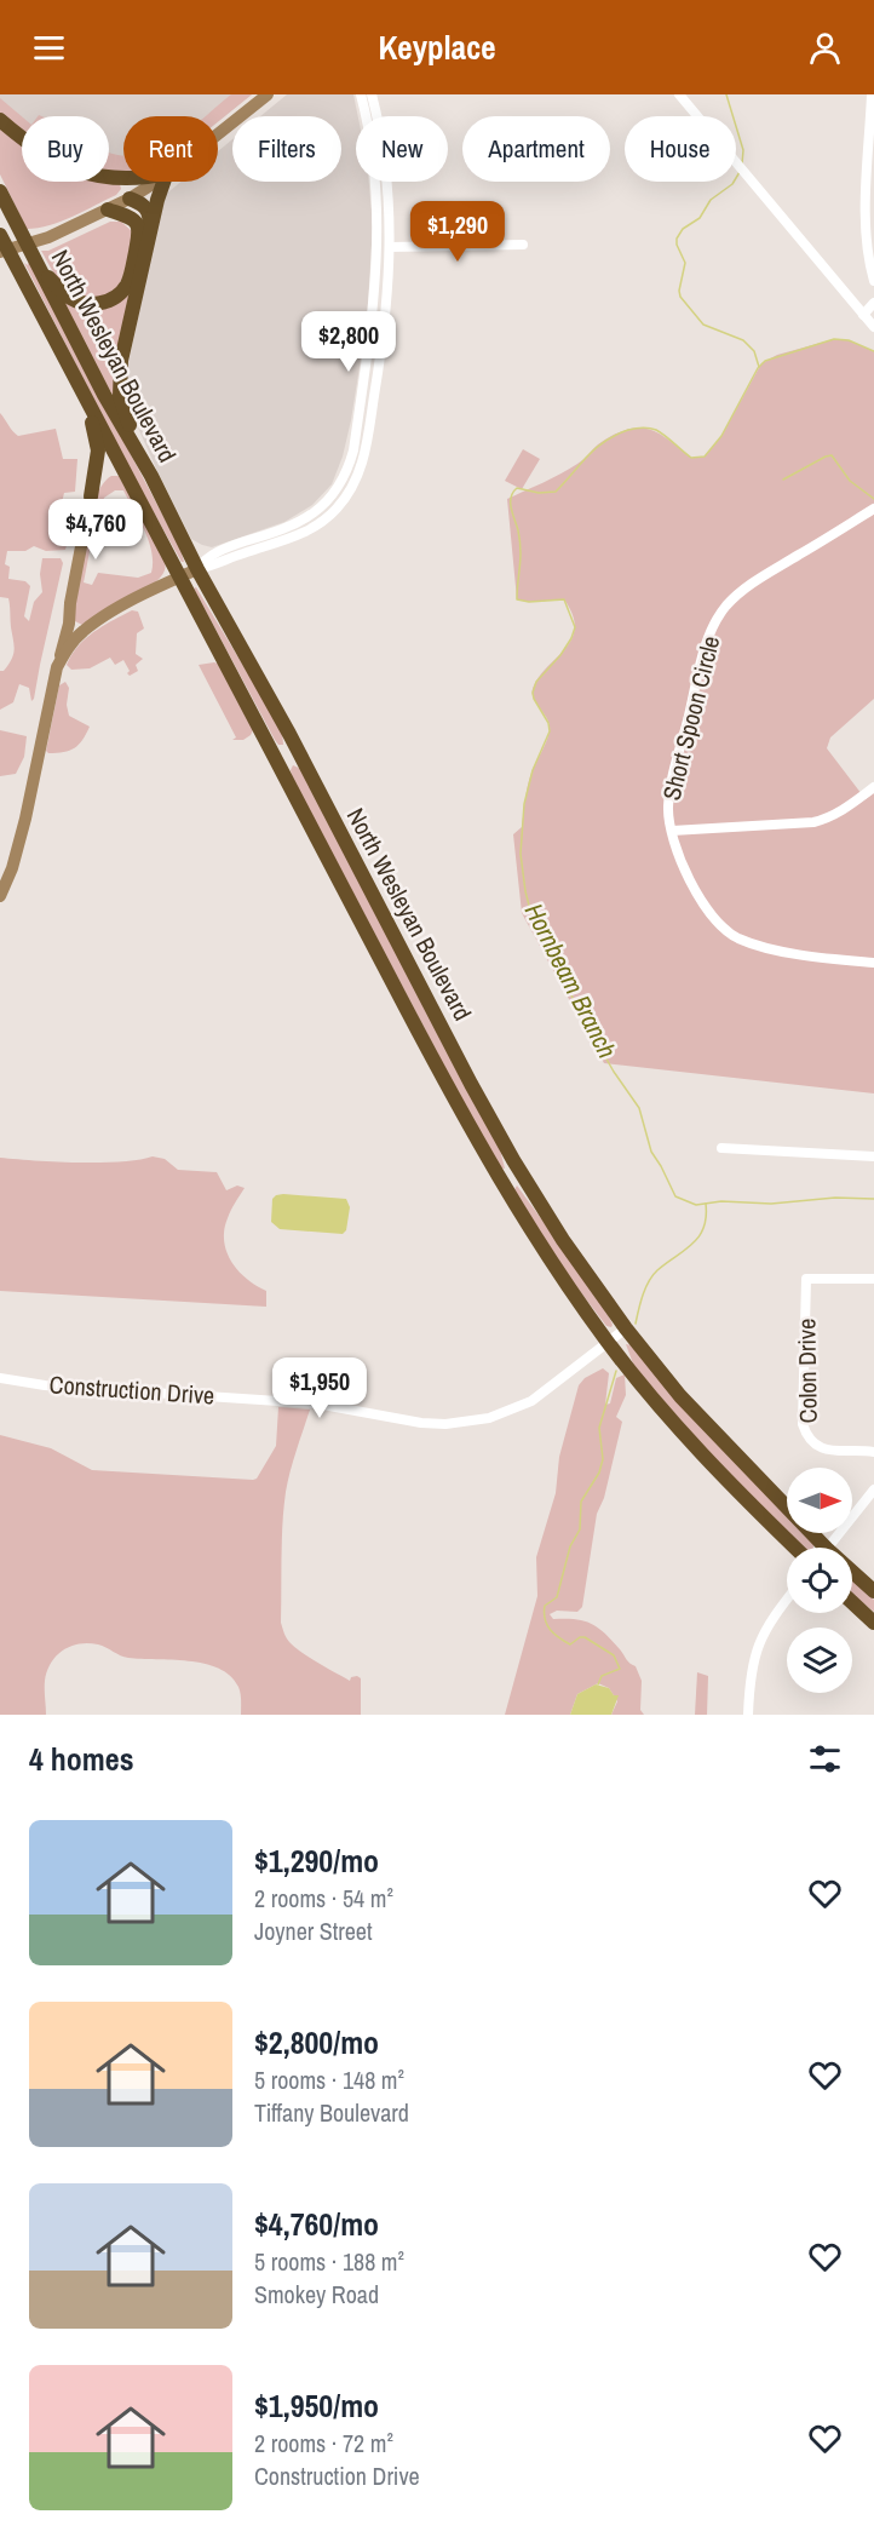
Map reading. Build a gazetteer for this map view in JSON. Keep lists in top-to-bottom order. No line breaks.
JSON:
{"streets":{"highway":["North Wesleyan Boulevard"],"street":["Short Spoon Circle","Colon Drive","Construction Drive"]},"crossings":[["North Wesleyan Boulevard","Construction Drive"]],"water":["Hornbeam Branch"],"north":"right","page":{"header":"Keyplace","chip":["Buy","Rent","Filters","New","Apartment","House"],"price":["$1,290","$2,800","$4,760","$1,950"],"heading":"4 homes","list":[{"name":"$1,290/mo","note":"2 rooms · 54 m² · Joyner Street"},{"name":"$2,800/mo","note":"5 rooms · 148 m² · Tiffany Boulevard"},{"name":"$4,760/mo","note":"5 rooms · 188 m² · Smokey Road"},{"name":"$1,950/mo","note":"2 rooms · 72 m² · Construction Drive"}]}}
